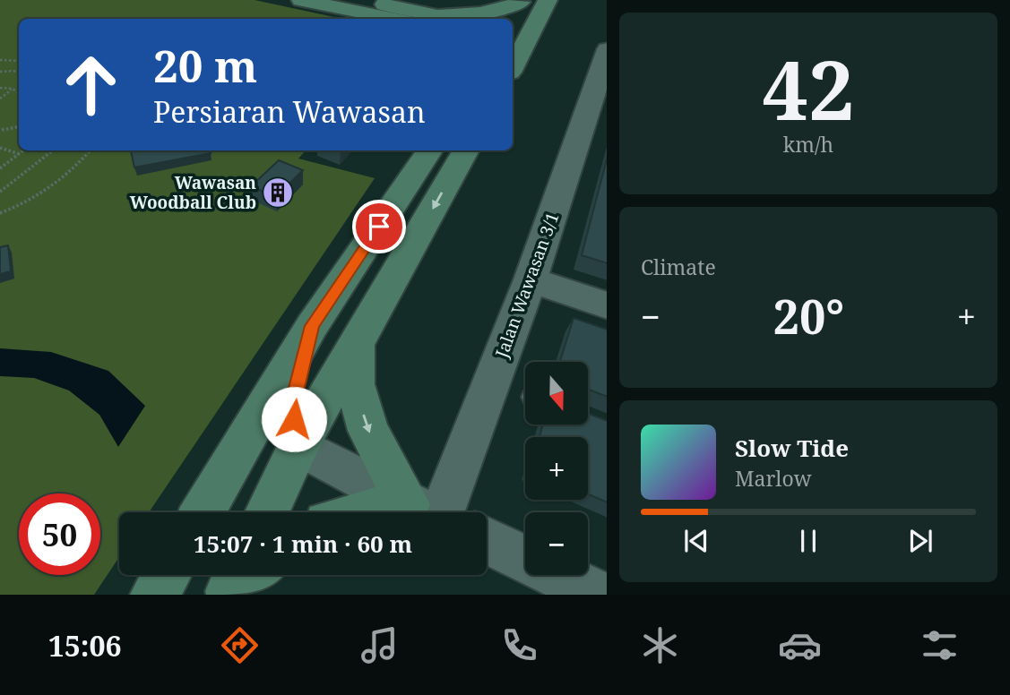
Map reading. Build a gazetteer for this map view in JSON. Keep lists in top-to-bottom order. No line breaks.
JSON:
{"streets":{"street":["Jalan Wawasan 3/1"]},"places":{"building":["Wawasan Woodball Club"]},"north":"bottom","page":{"tile":[["42","km/h"],"Climate"],"turn":["20 m","Persiaran Wawasan"],"heat":["−","20°","+"],"map_buttons":["+","−"],"song":["Slow Tide","Marlow"],"limit":"50","trip":"15:07 · 1 min · 60 m","tabs":"15:06"}}
